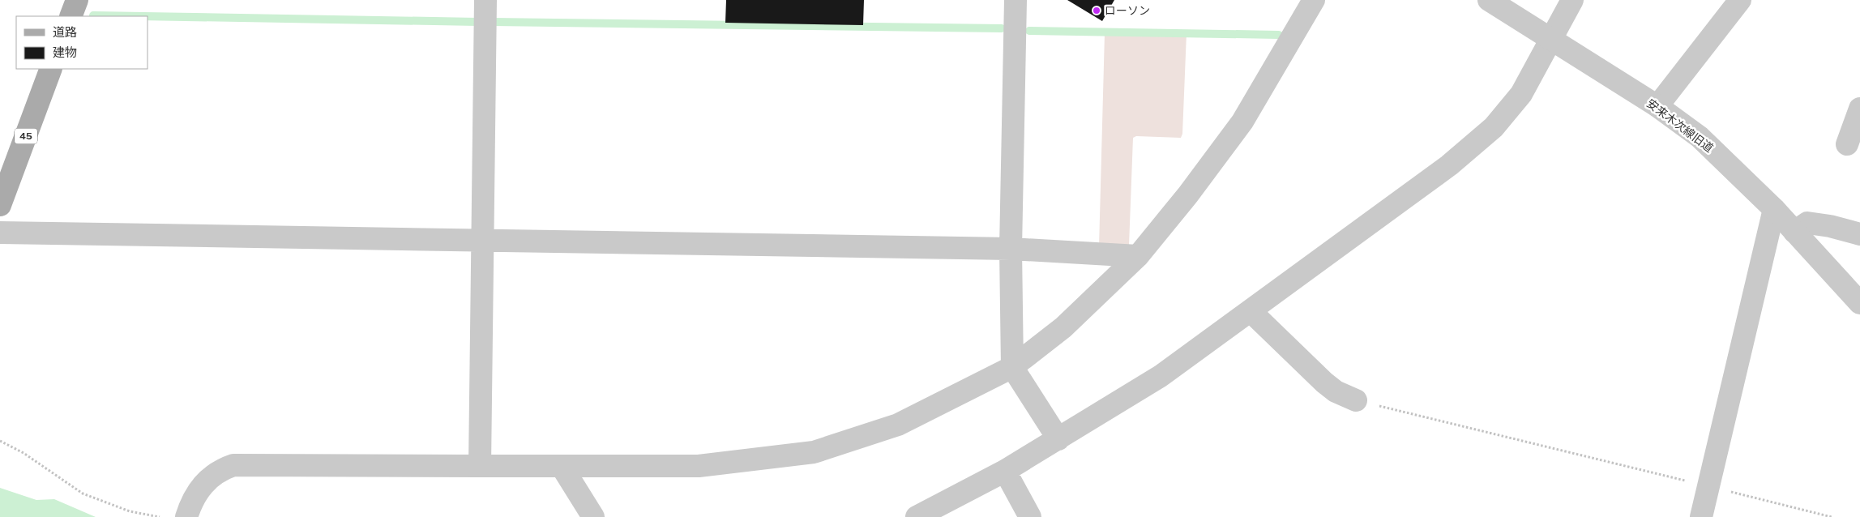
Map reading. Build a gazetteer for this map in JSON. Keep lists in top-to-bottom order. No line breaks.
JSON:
{"streets":{"main road":["45"],"street":["安来木次線旧道"]},"places":["ローソン"],"legend":["道路","建物"]}
